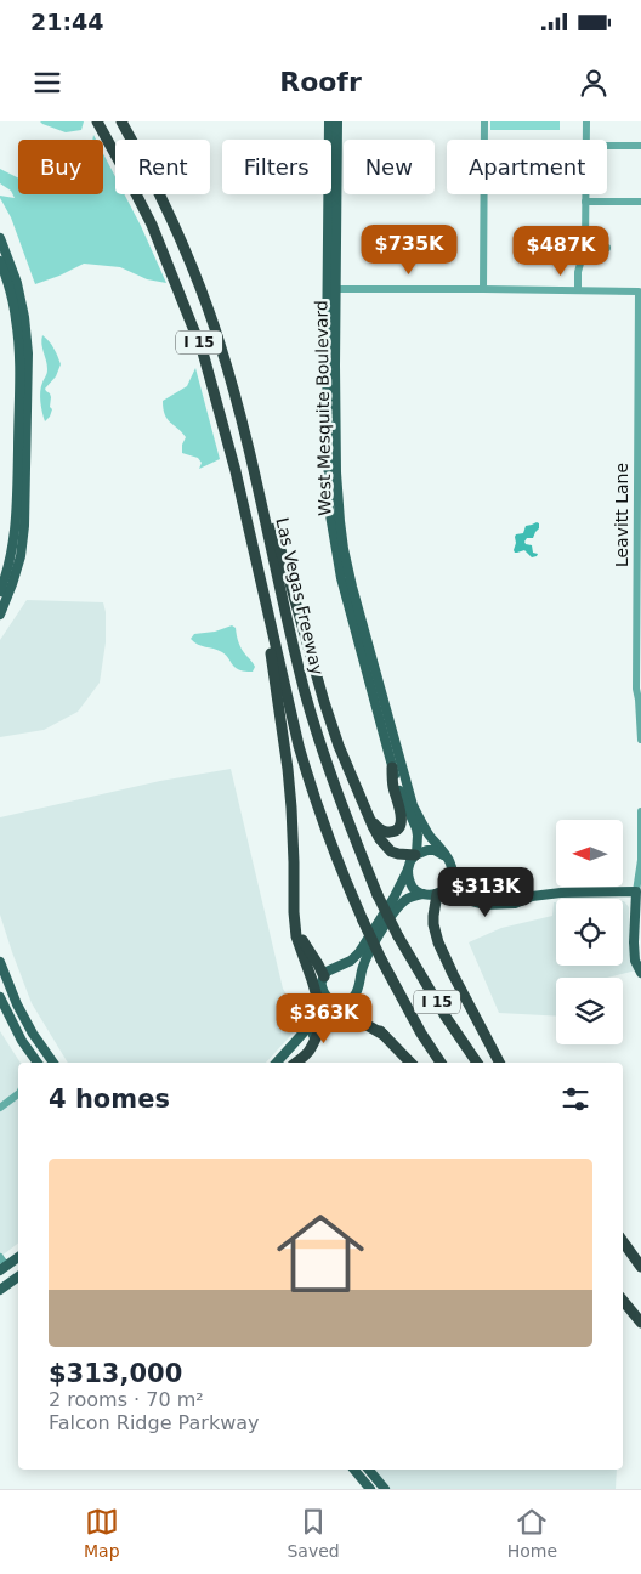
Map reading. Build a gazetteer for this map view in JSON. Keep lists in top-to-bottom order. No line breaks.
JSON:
{"streets":{"highway":["I 15","Las Vegas Freeway"],"main road":["West Mesquite Boulevard"],"street":["Leavitt Lane"]},"north":"left","page":{"status":"21:44","header":"Roofr","chip":["Buy","Rent","Filters","New","Apartment"],"price":["$735K","$487K","$313K","$363K"],"heading":"4 homes","list":[{"name":"$313,000","note":"2 rooms · 70 m² · Falcon Ridge Parkway"}],"tabs":["Map","Saved","Home"]}}
